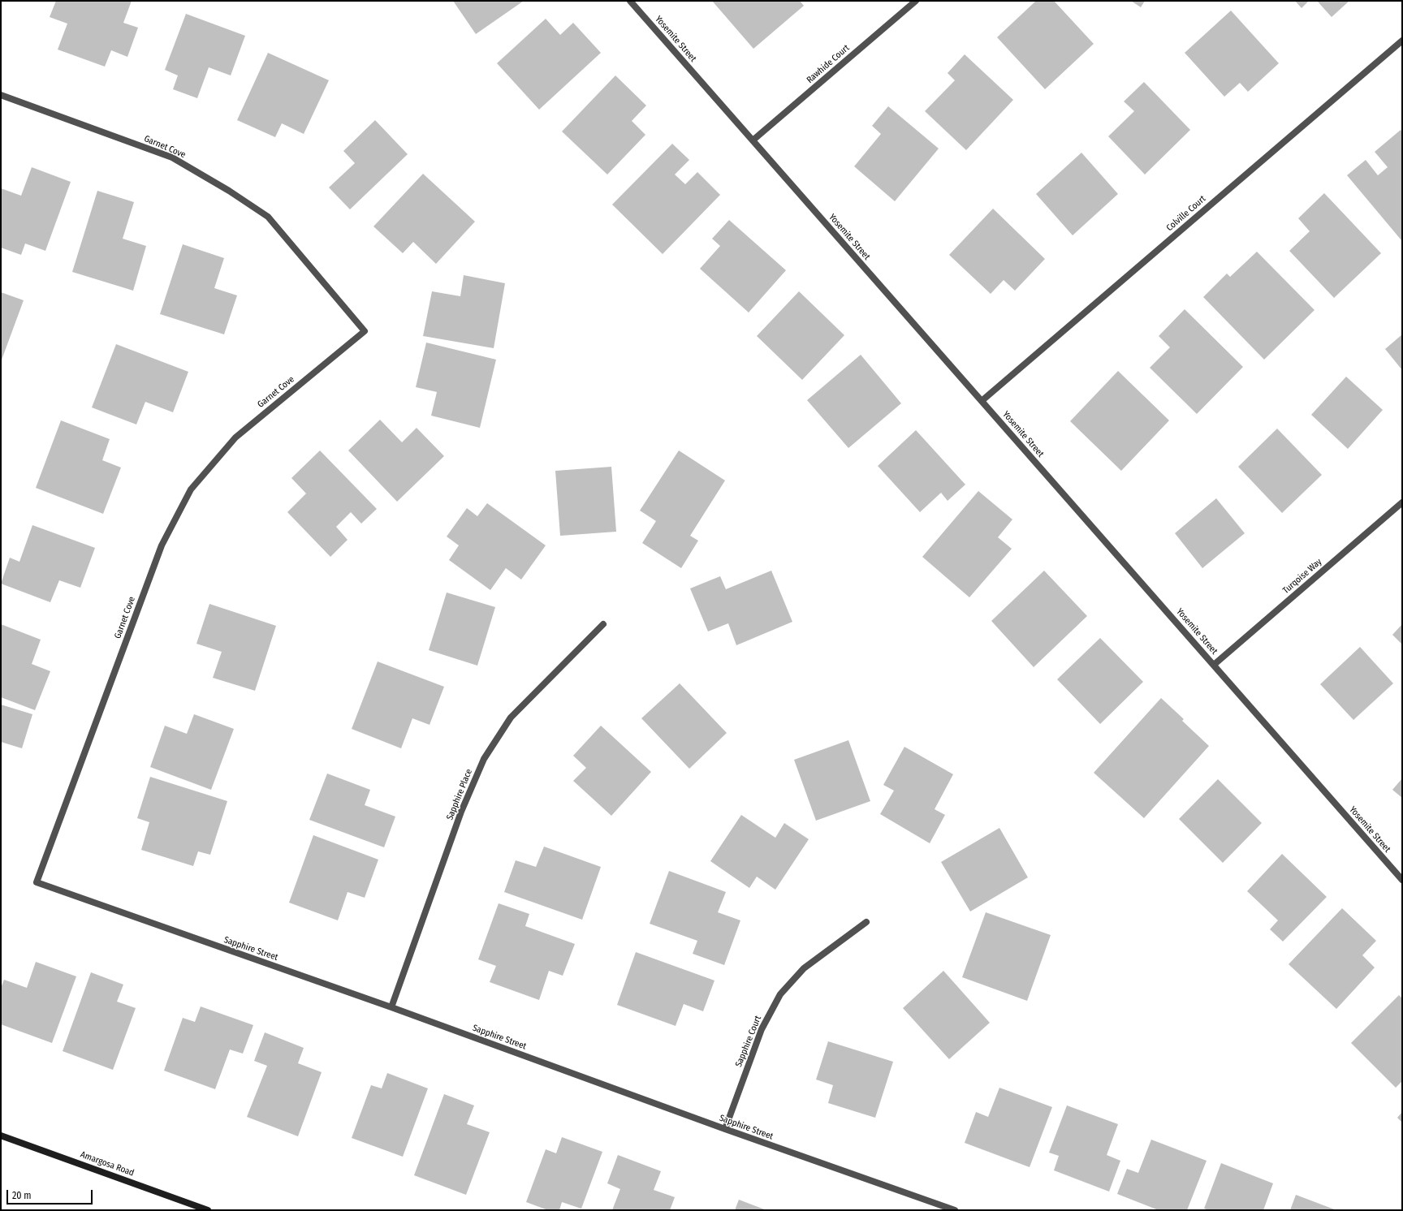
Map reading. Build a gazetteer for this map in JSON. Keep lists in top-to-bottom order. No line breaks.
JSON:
{"streets":{"main road":["Amargosa Road"],"street":["Yosemite Street","Rawhide Court","Garnet Cove","Colville Court","Turqoise Way","Sapphire Place","Sapphire Street","Sapphire Court"]},"crossings":[["Yosemite Street","Rawhide Court"],["Yosemite Street","Colville Court"],["Yosemite Street","Turqoise Way"],["Garnet Cove","Sapphire Street"],["Sapphire Place","Sapphire Street"],["Sapphire Street","Sapphire Court"]],"scale_bar":"20 m"}
